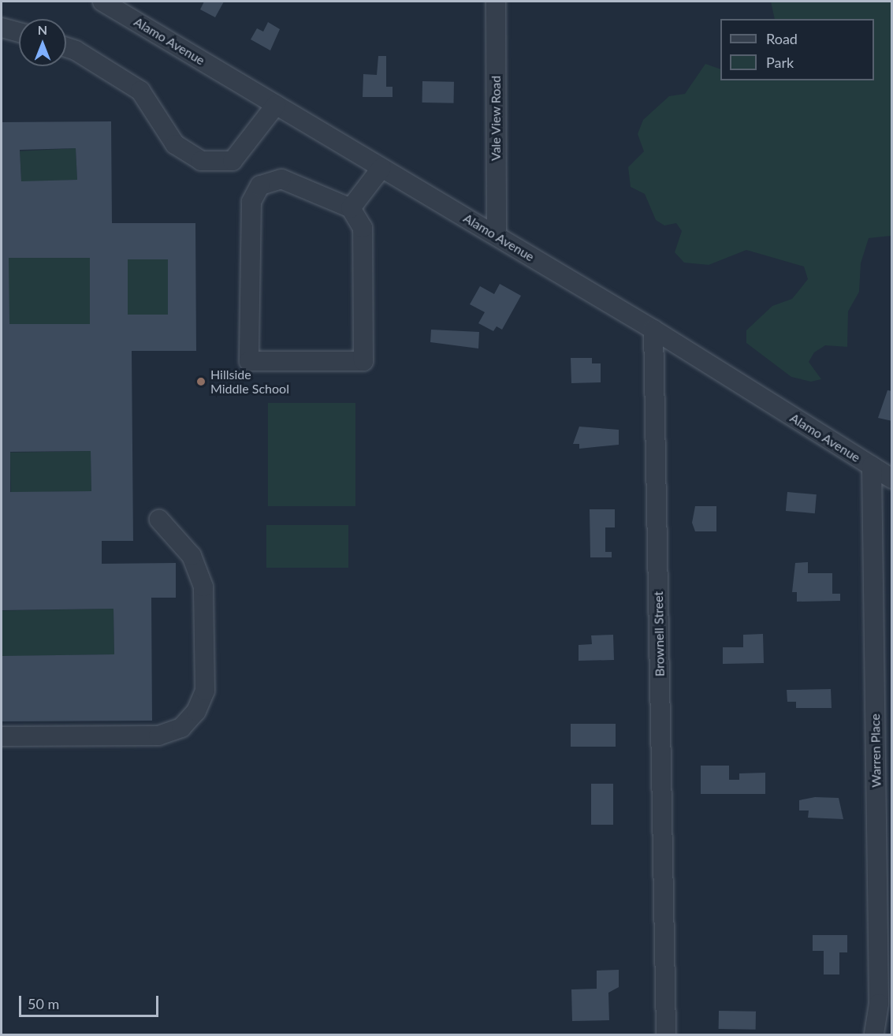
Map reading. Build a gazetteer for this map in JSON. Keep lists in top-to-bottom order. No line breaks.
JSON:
{"streets":{"street":["Alamo Avenue","Vale View Road","Brownell Street","Warren Place"]},"crossings":[["Alamo Avenue","Vale View Road"],["Alamo Avenue","Brownell Street"],["Alamo Avenue","Warren Place"]],"places":["Hillside Middle School"],"legend":["Road","Park"],"scale_bar":"50 m","north":"top"}
